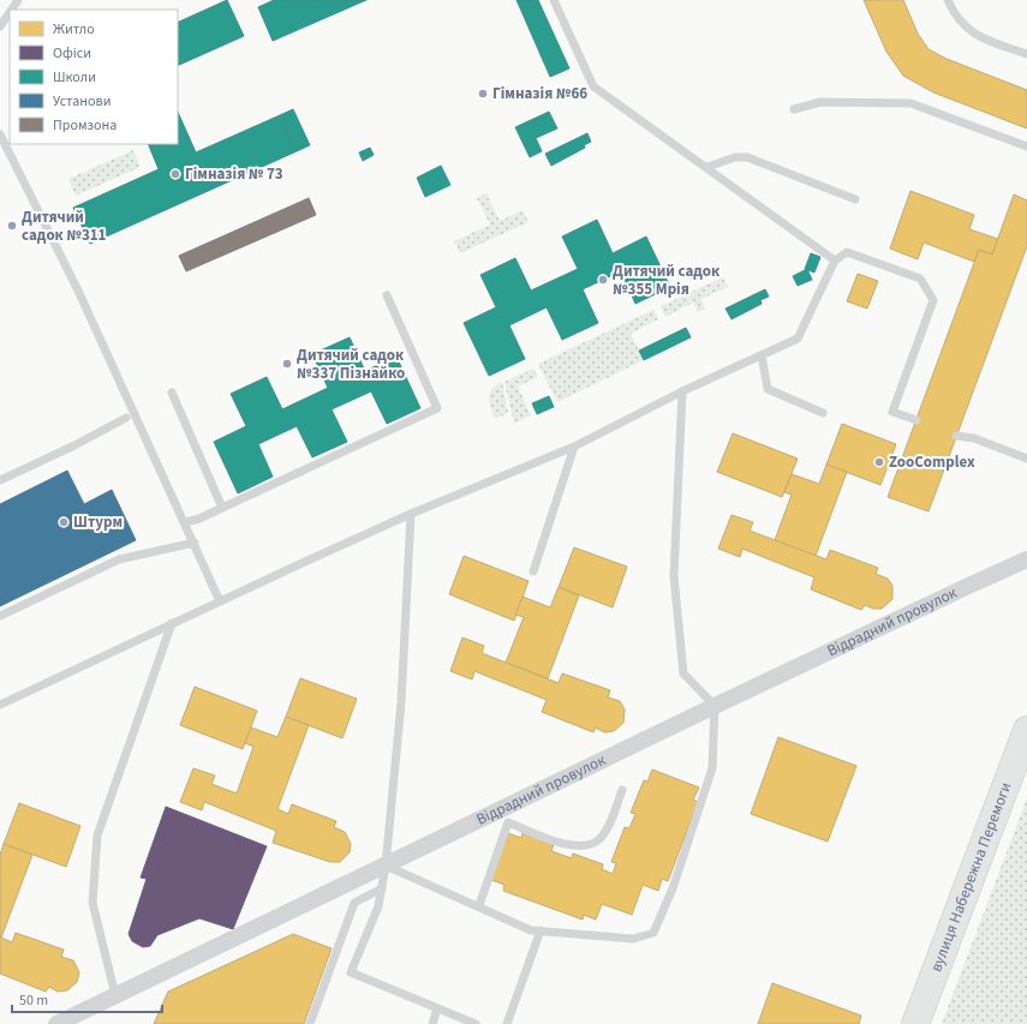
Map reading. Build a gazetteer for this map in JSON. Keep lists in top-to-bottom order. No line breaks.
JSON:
{"streets":{"main road":["вулиця Набережна Перемоги"],"street":["Відрадний провулок"]},"places":["Гімназія №66","Гімназія № 73","Дитячий садок №311","Дитячий садок №355 Мрія","Дитячий садок №337 Пізнайко","ZooComplex","Штурм"],"legend":["Житло","Офіси","Школи","Установи","Промзона"],"scale_bar":"50 m"}
